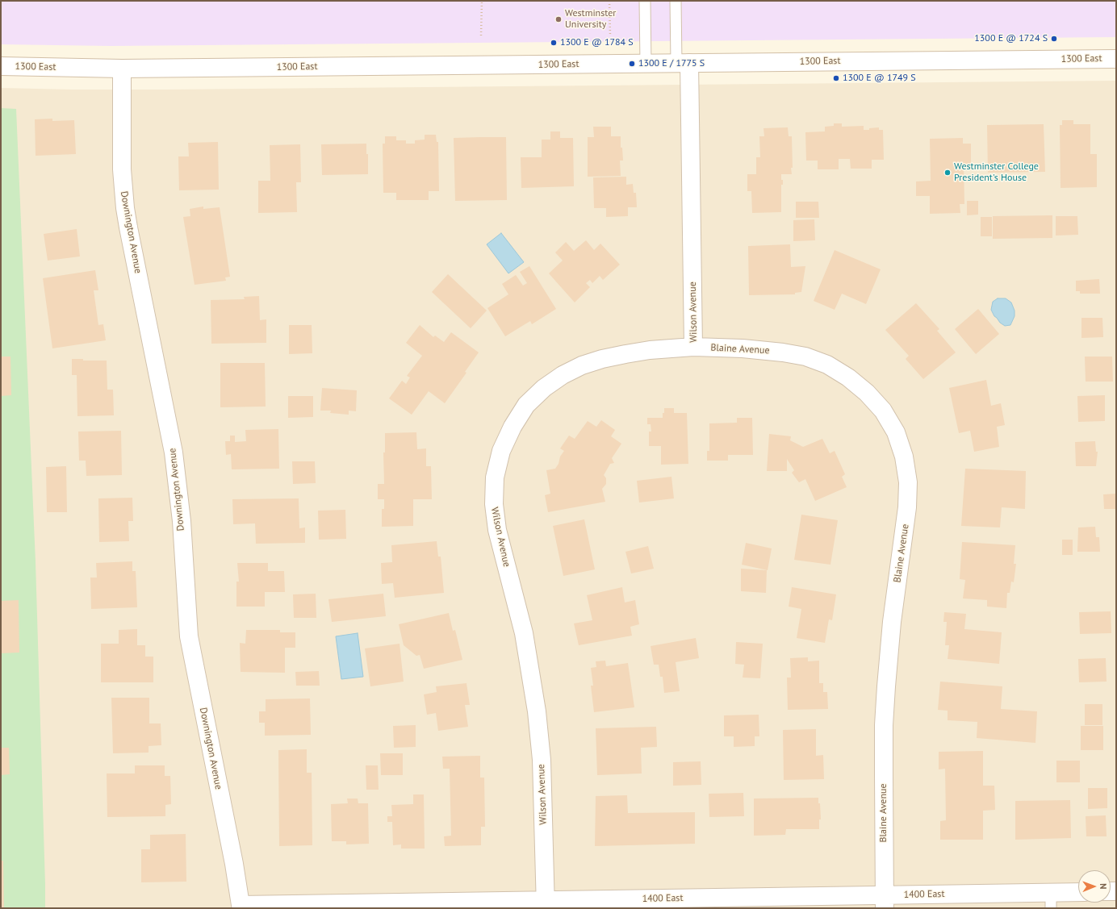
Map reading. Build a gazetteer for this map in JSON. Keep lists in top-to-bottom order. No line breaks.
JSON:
{"streets":{"street":["1300 East","Downington Avenue","Wilson Avenue","Blaine Avenue","1400 East"]},"crossings":[["1300 East","Downington Avenue"],["1300 East","Wilson Avenue"],["Downington Avenue","1400 East"],["Wilson Avenue","Blaine Avenue"],["Wilson Avenue","1400 East"],["Blaine Avenue","1400 East"]],"places":["Westminster University","1300 E @ 1724 S","1300 E @ 1784 S","1300 E / 1775 S","1300 E @ 1749 S","Westminster College President's House"],"north":"right"}
